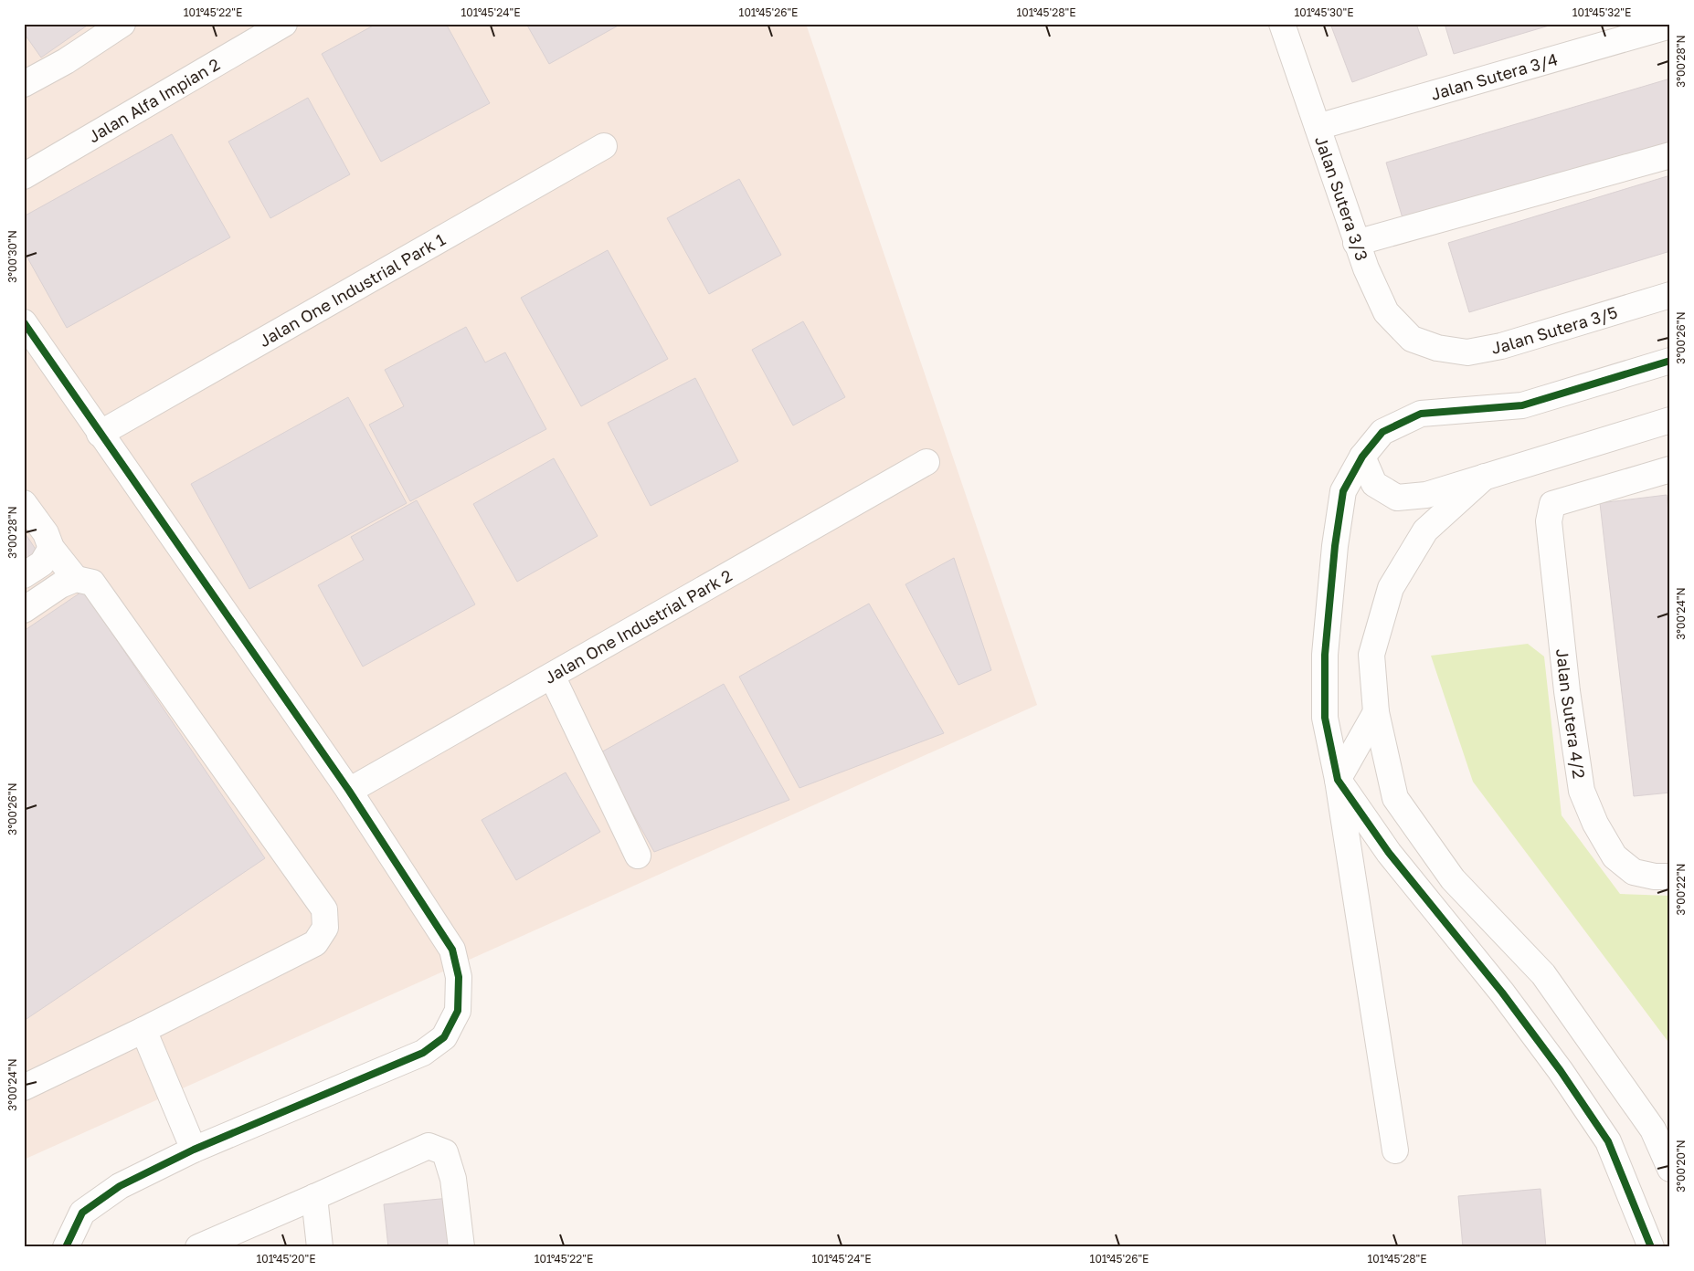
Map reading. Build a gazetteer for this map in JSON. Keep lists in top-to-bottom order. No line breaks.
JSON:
{"streets":{"street":["Jalan Sutera 3/4","Jalan Alfa Impian 2","Jalan Sutera 3/3","Jalan One Industrial Park 1","Jalan Sutera 3/5","Jalan One Industrial Park 2","Jalan Sutera 4/2"]},"crossings":[["Jalan Sutera 3/4","Jalan Sutera 3/3"],["Jalan Sutera 3/3","Jalan Sutera 3/5"]],"coordinates":["101°45'22\"E","101°45'24\"E","101°45'26\"E","101°45'28\"E","101°45'30\"E","101°45'32\"E","3°00'28\"N","3°00'30\"N","3°00'26\"N","3°00'24\"N","3°00'22\"N","3°00'20\"N","101°45'20\"E"]}
